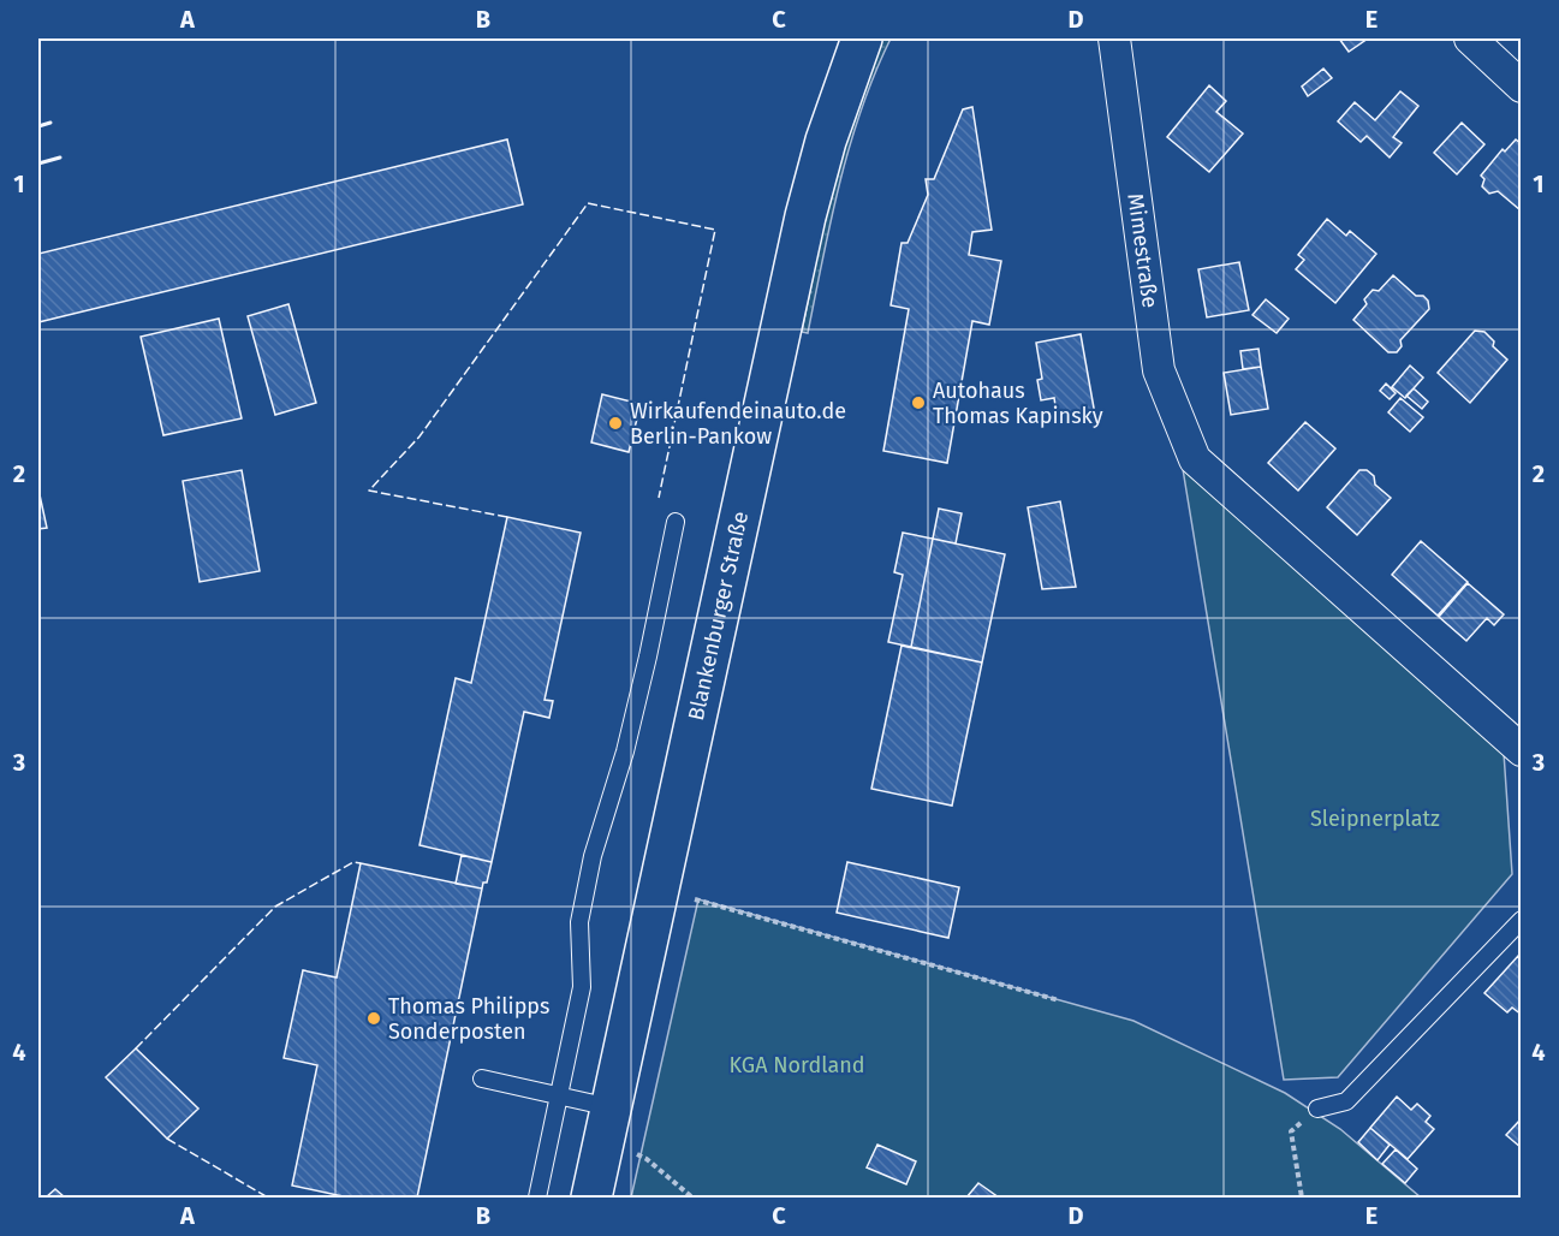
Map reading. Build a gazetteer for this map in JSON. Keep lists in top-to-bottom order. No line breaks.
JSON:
{"streets":{"main road":["Blankenburger Straße"],"street":["Mimestraße"]},"parks":["Sleipnerplatz","KGA Nordland"],"places":["Autohaus Thomas Kapinsky","Wirkaufendeinauto.de Berlin-Pankow","Thomas Philipps Sonderposten"],"grid":{"columns":["A","B","C","D","E"],"rows":["1","2","3","4"]}}
